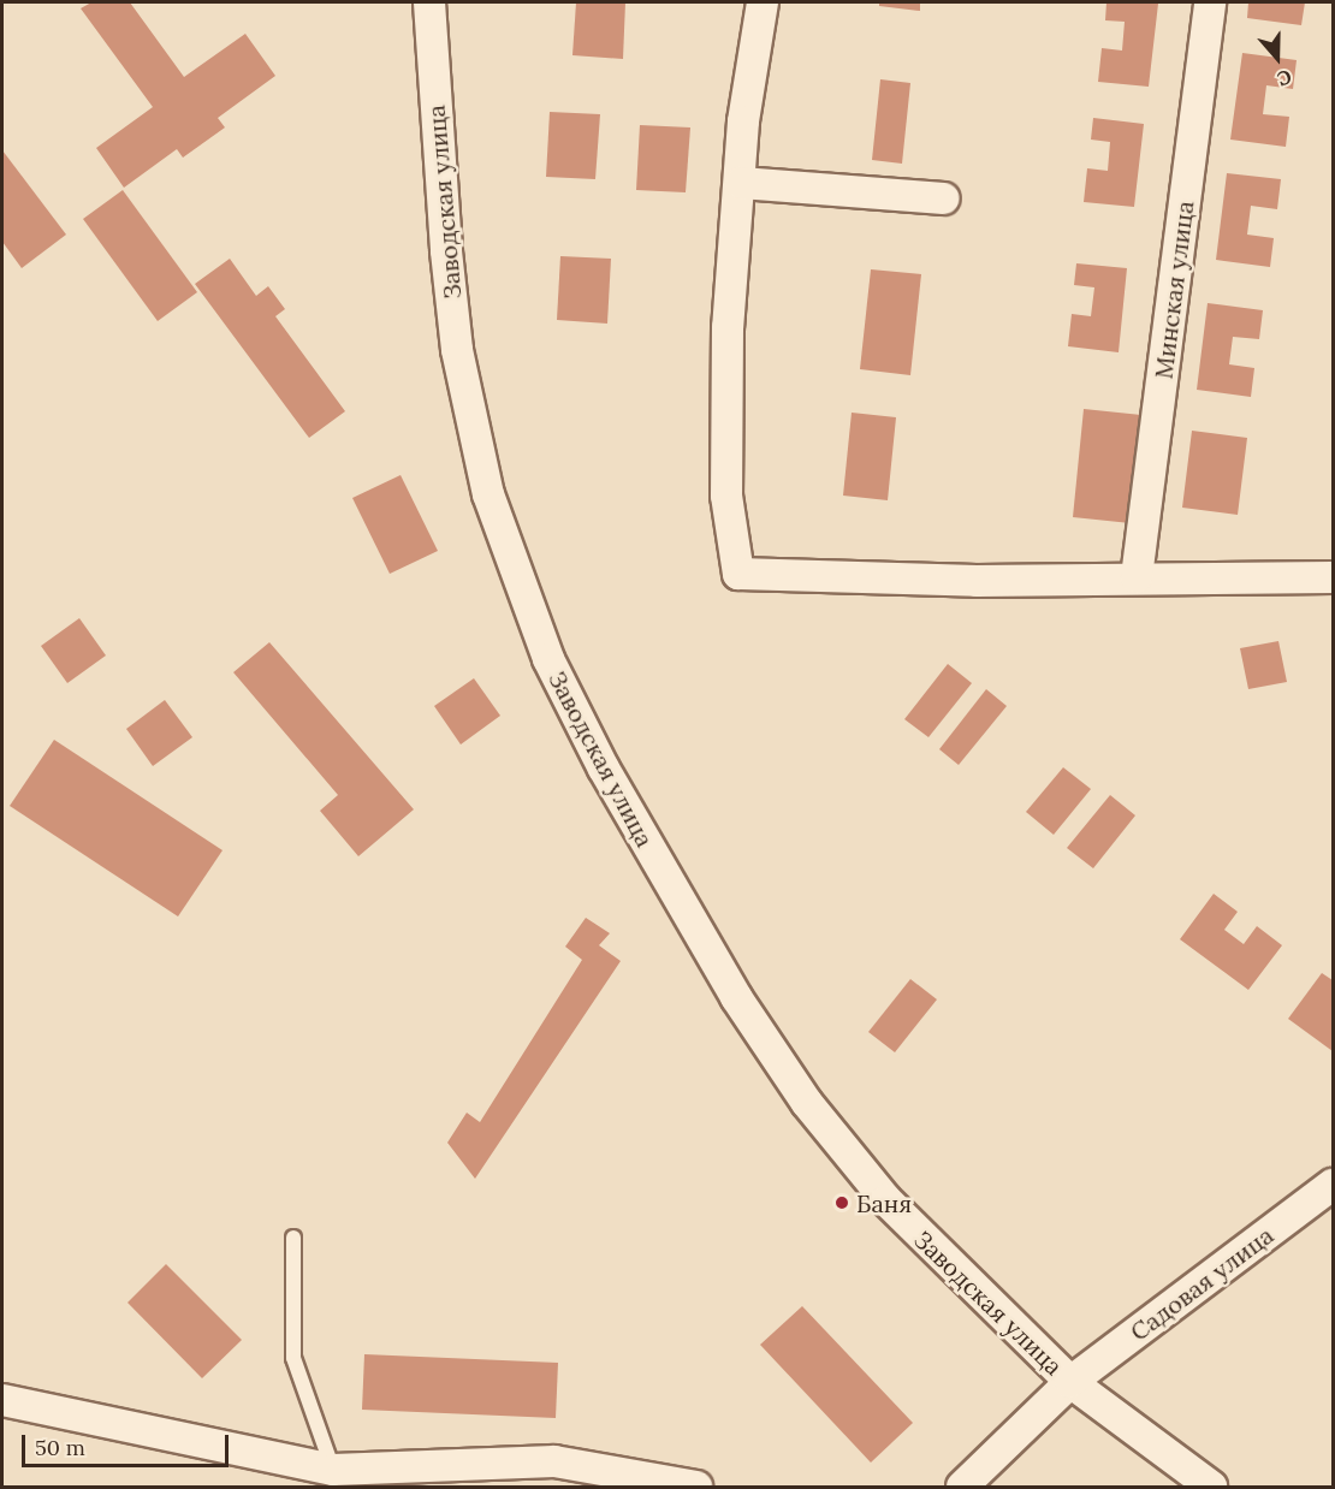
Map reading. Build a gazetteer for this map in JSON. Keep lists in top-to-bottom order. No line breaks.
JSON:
{"streets":{"street":["Заводская улица","Минская улица","Садовая улица"]},"crossings":[["Заводская улица","Садовая улица"]],"places":["Баня"],"scale_bar":"50 m","north":"bottom"}
